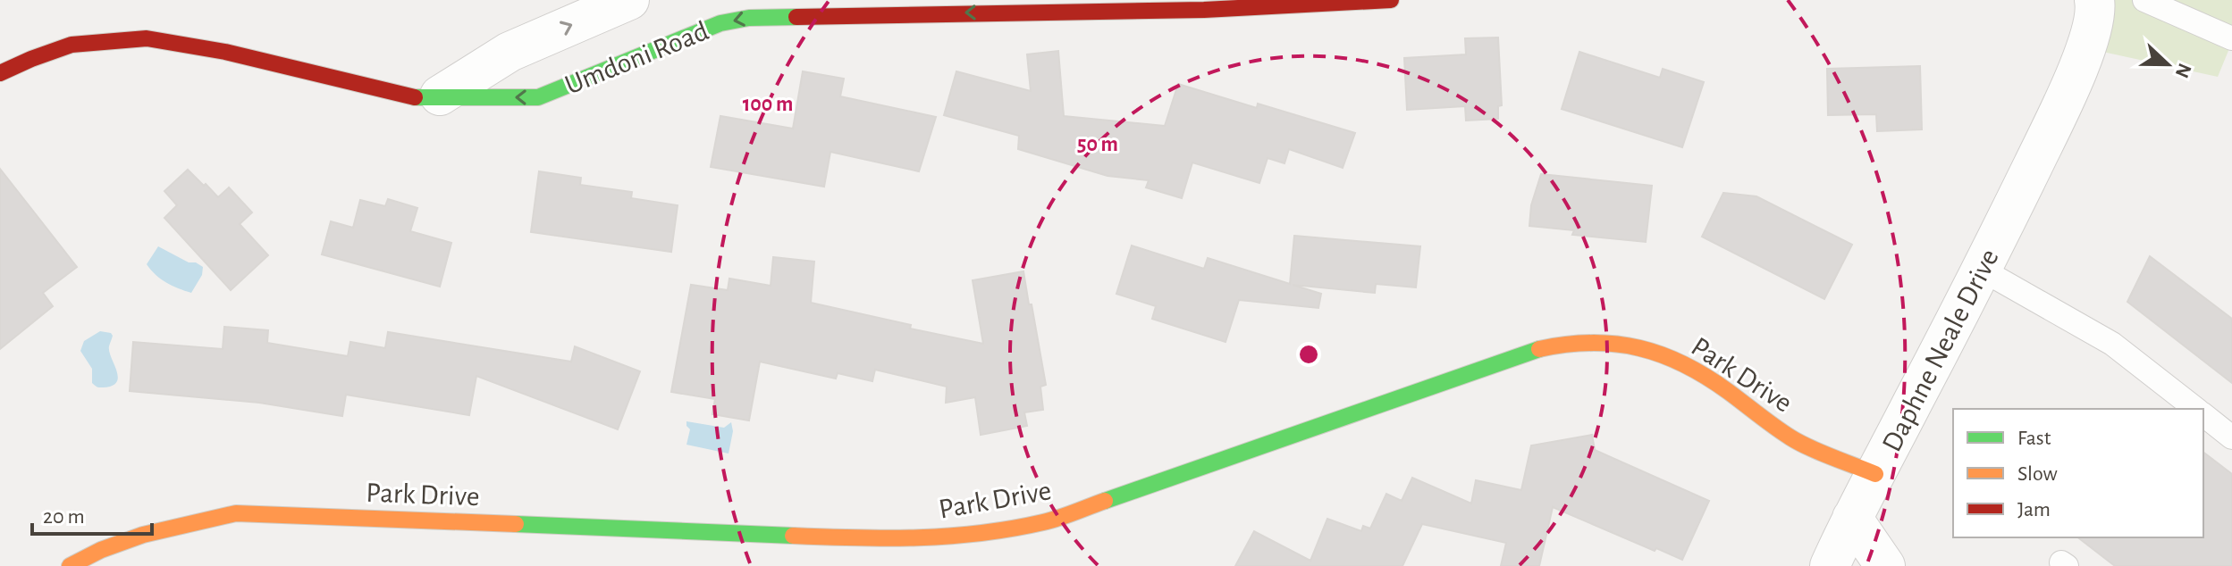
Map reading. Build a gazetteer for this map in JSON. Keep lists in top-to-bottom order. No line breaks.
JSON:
{"streets":{"street":["Umdoni Road","Daphne Neale Drive","Park Drive"]},"crossings":[["Daphne Neale Drive","Park Drive"]],"legend":["Fast","Slow","Jam"],"scale_bar":"20 m","north":"right","rings":["100 m","50 m"]}
